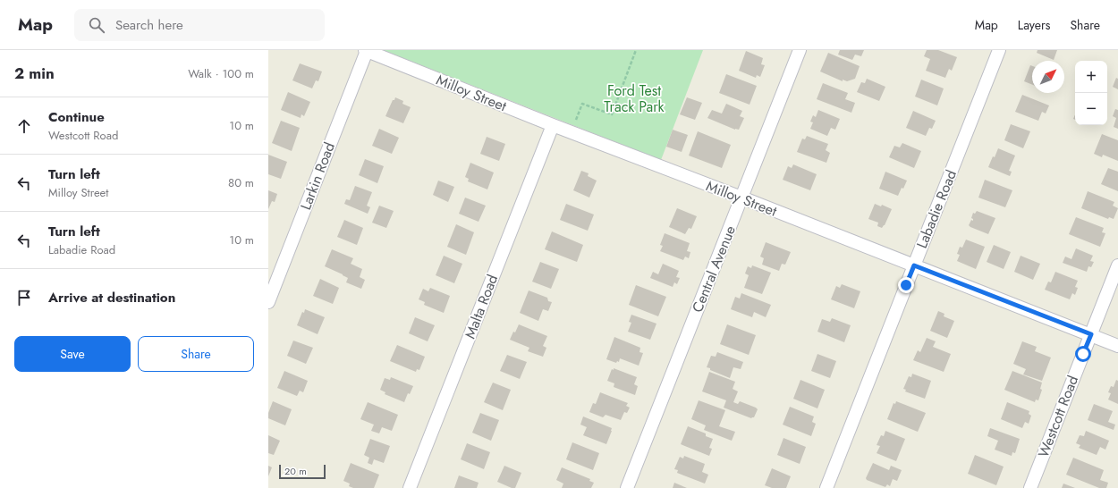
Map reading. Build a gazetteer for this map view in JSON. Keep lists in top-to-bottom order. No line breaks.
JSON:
{"streets":{"street":["Milloy Street","Larkin Road","Labadie Road","Central Avenue","Malta Road","Westcott Road"]},"crossings":[["Milloy Street","Larkin Road"],["Milloy Street","Labadie Road"],["Milloy Street","Central Avenue"],["Milloy Street","Malta Road"],["Milloy Street","Westcott Road"]],"parks":["Ford Test Track Park"],"scale_bar":"20 m","north":"top right","page":{"header":"Map","search":"Search here","nav":["Map","Layers","Share"],"heading":["2 min","Walk · 100 m"],"map_buttons":["+","−"],"list":[["Continue","Westcott Road","10 m"],["Turn left","Milloy Street","80 m"],["Turn left","Labadie Road","10 m"],"Arrive at destination"],"buttons":["Save","Share"],"scale":"20 m"}}
